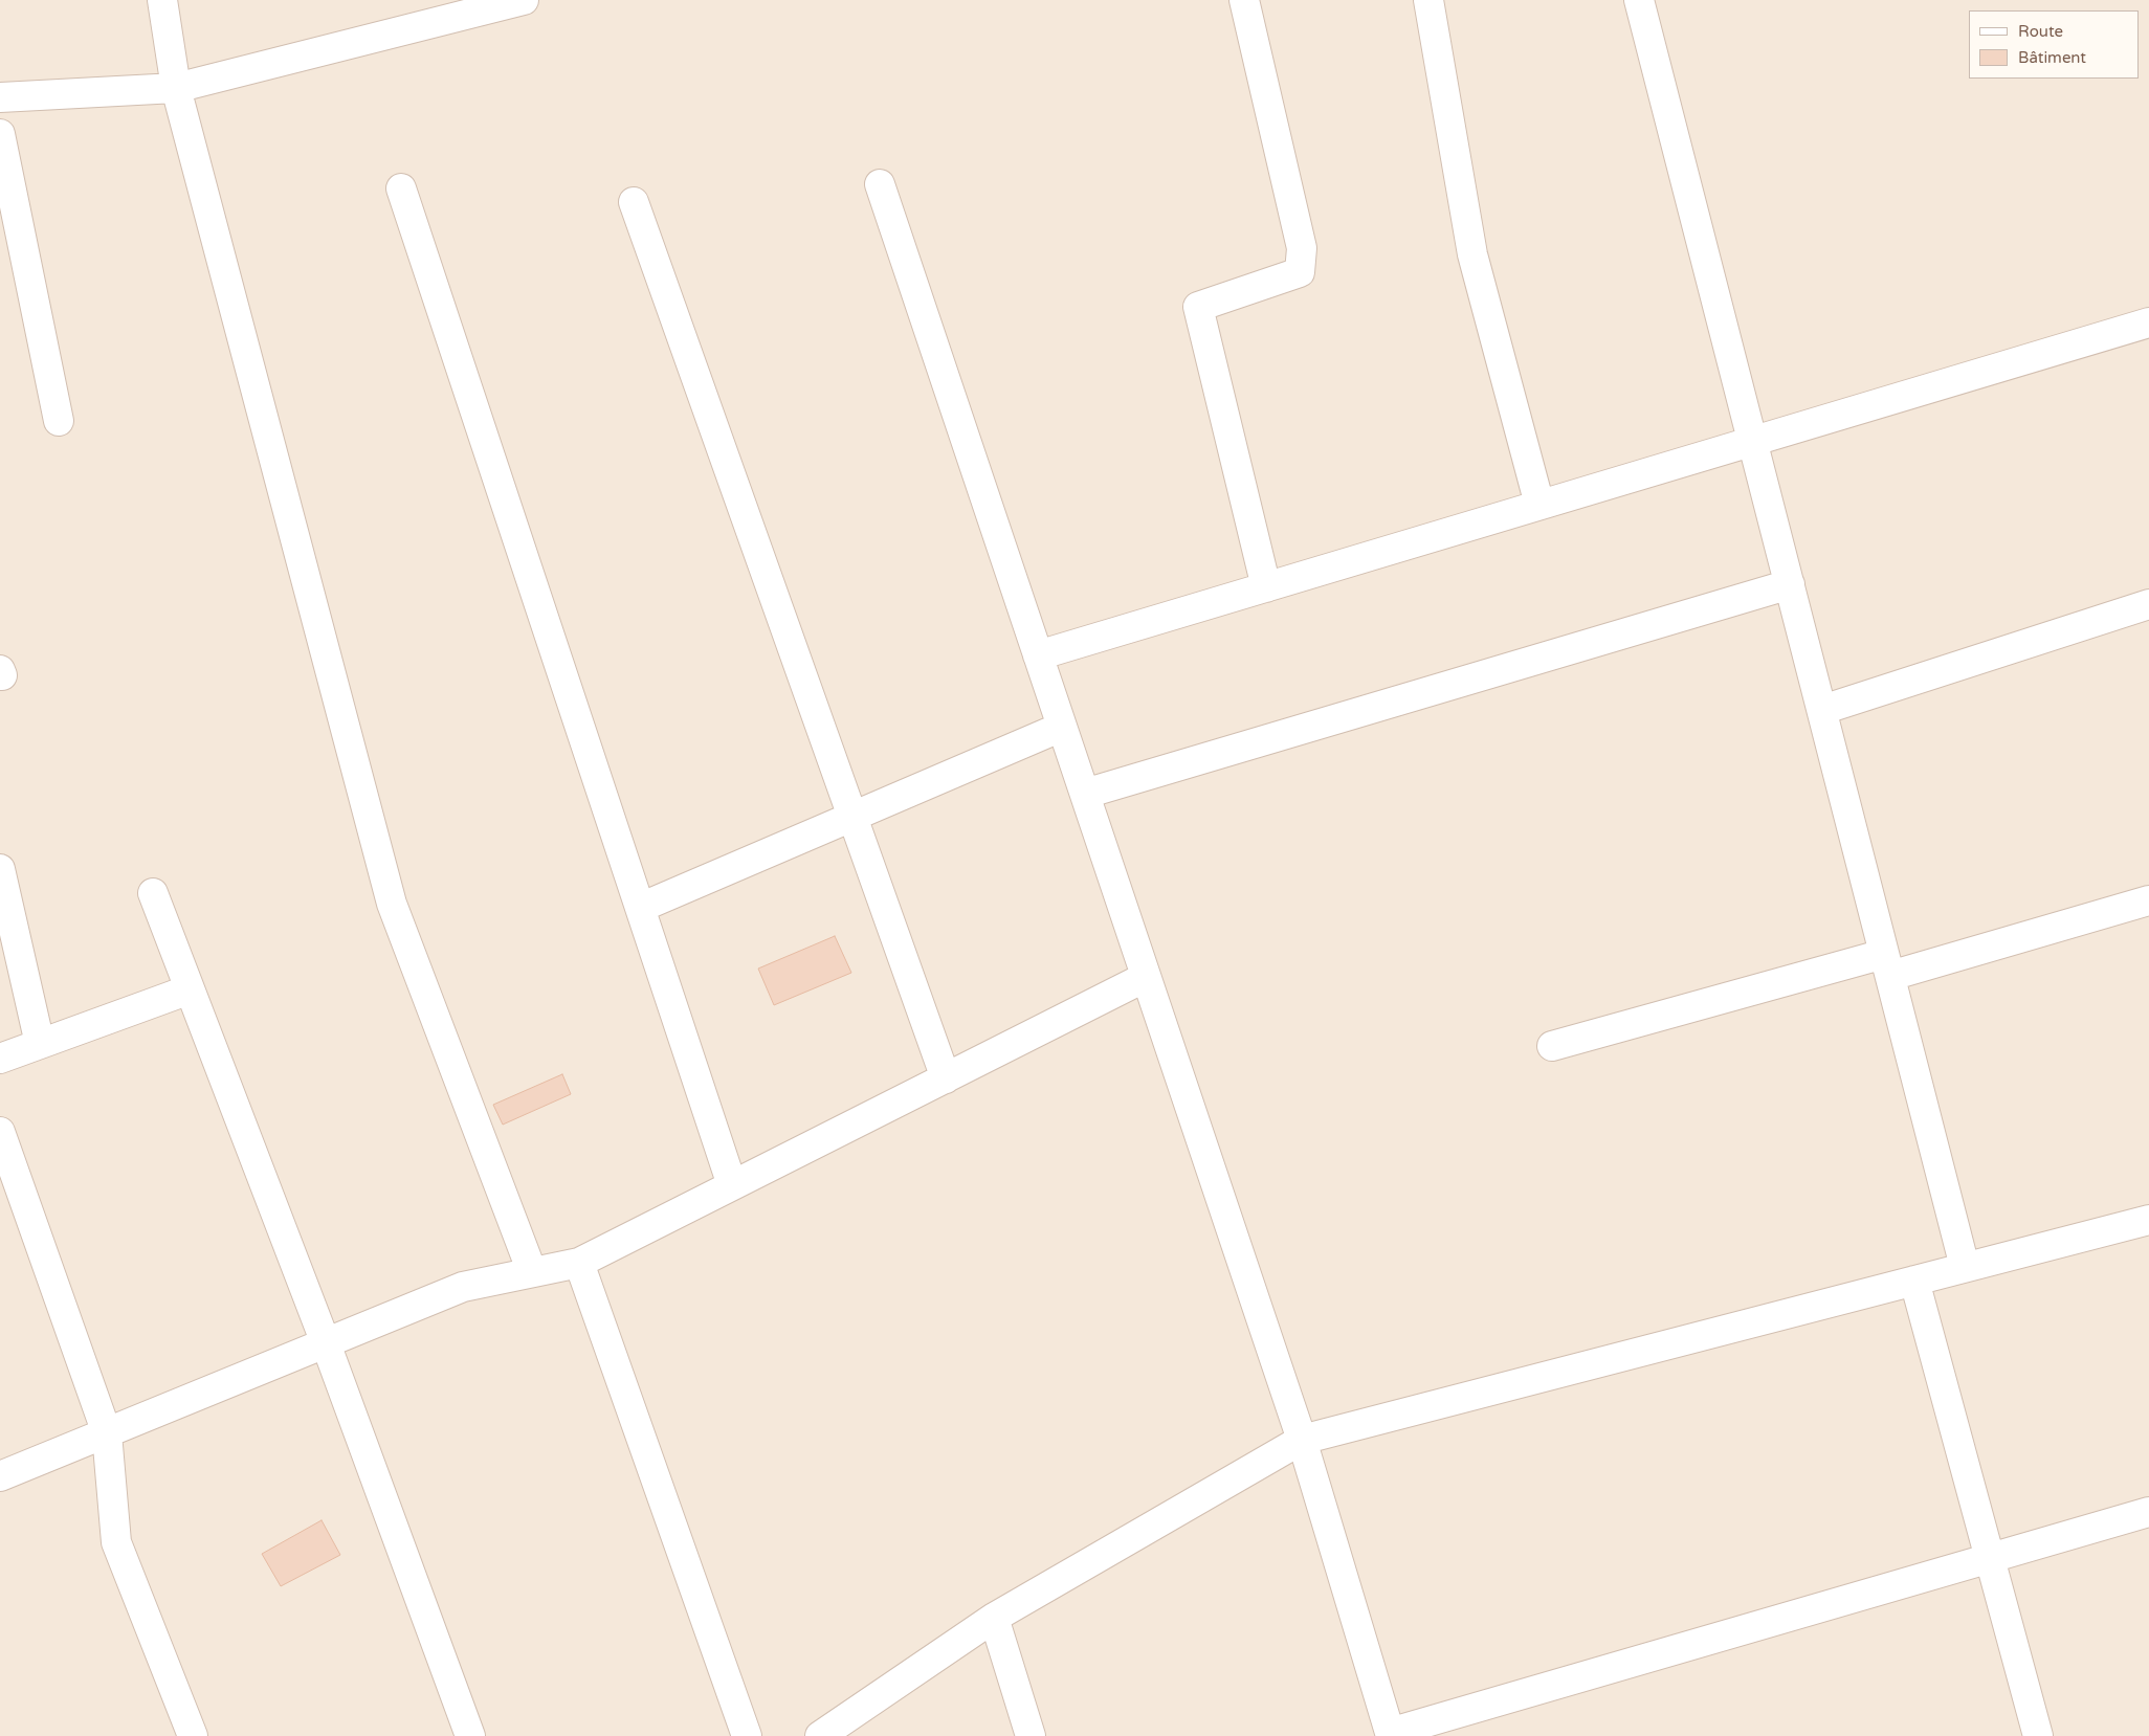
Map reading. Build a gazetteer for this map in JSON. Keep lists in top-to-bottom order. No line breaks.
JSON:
{"legend":["Route","Bâtiment"]}
